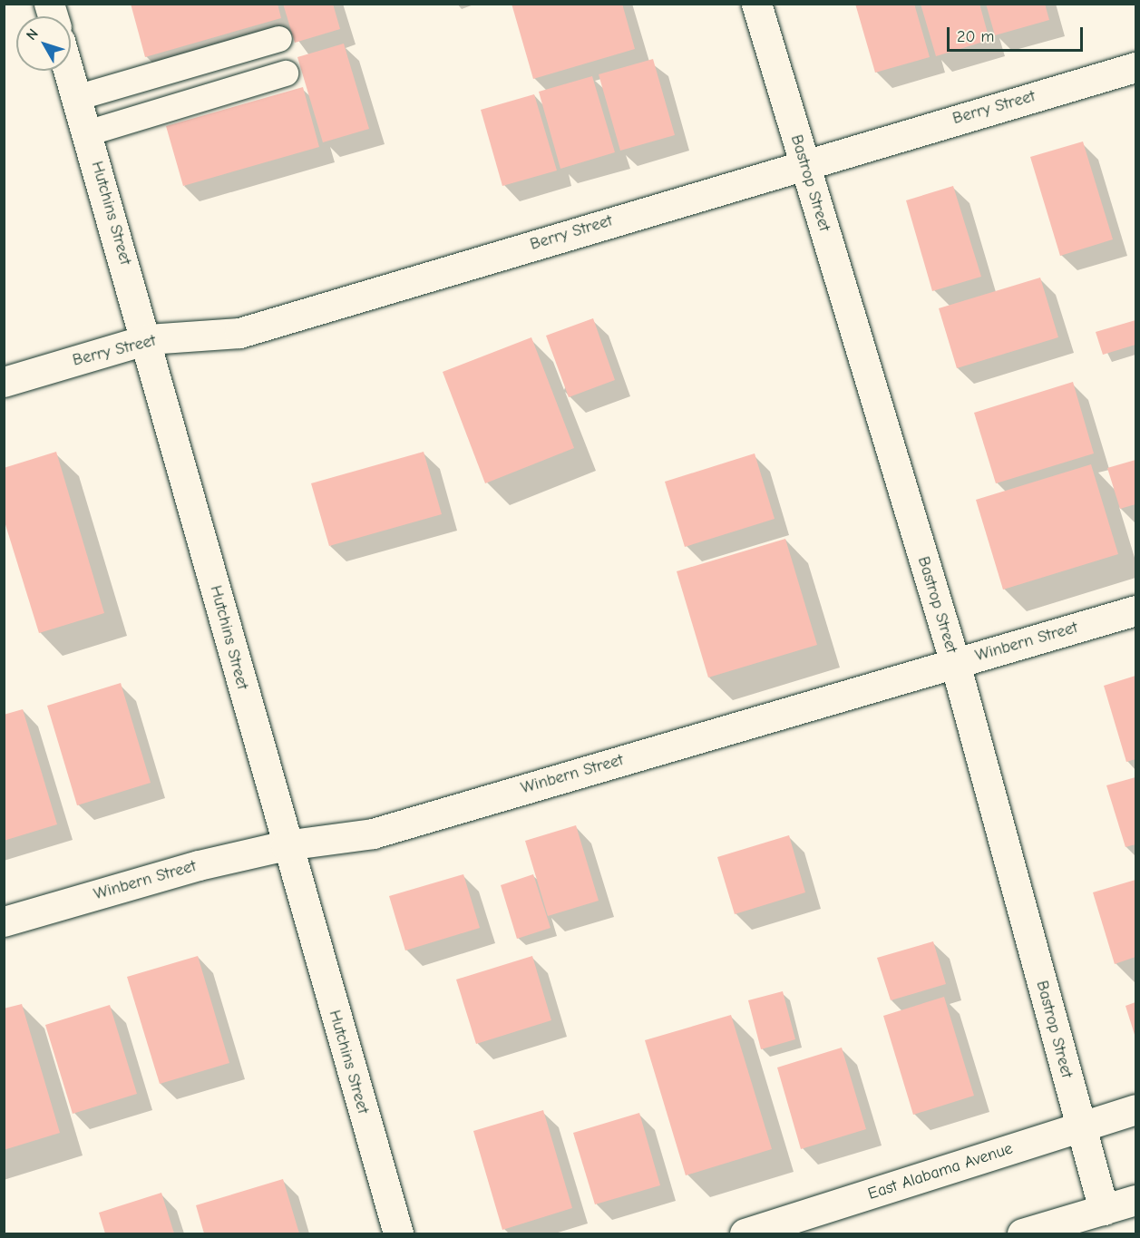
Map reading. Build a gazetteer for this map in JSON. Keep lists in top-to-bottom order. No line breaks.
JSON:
{"streets":{"street":["Berry Street","Bastrop Street","Hutchins Street","Winbern Street","East Alabama Avenue"]},"crossings":[["Berry Street","Bastrop Street"],["Berry Street","Hutchins Street"],["Bastrop Street","Winbern Street"],["Bastrop Street","East Alabama Avenue"],["Hutchins Street","Winbern Street"]],"scale_bar":"20 m","north":"top left"}
